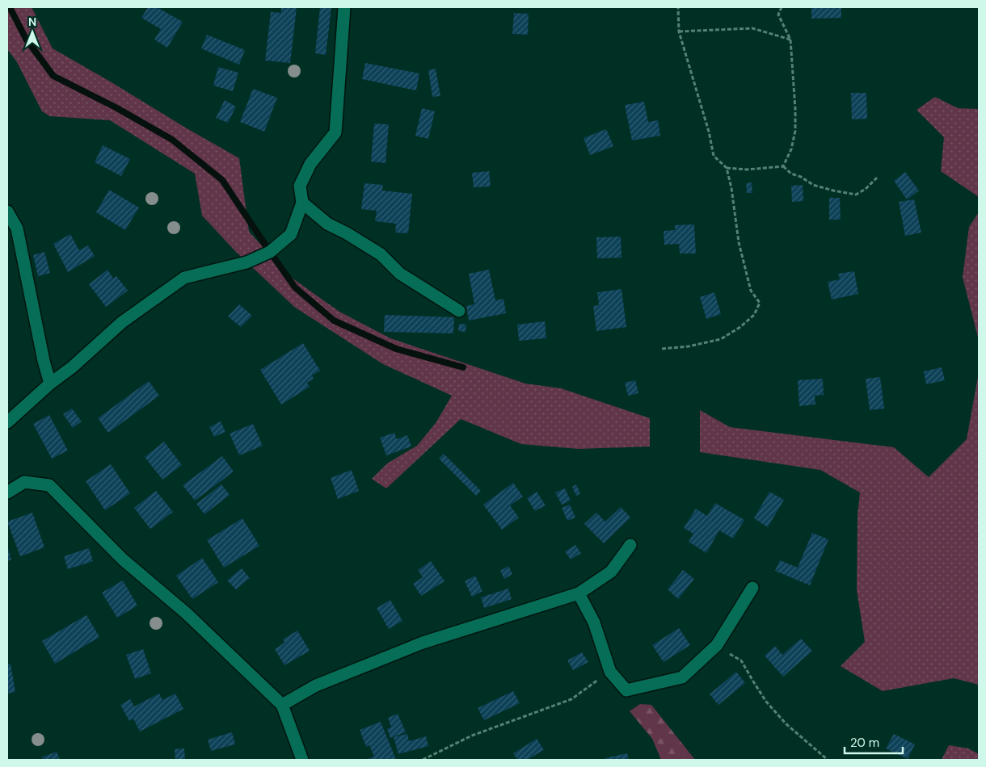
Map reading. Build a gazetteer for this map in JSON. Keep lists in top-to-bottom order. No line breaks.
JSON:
{"scale_bar":"20 m","north":"top"}
